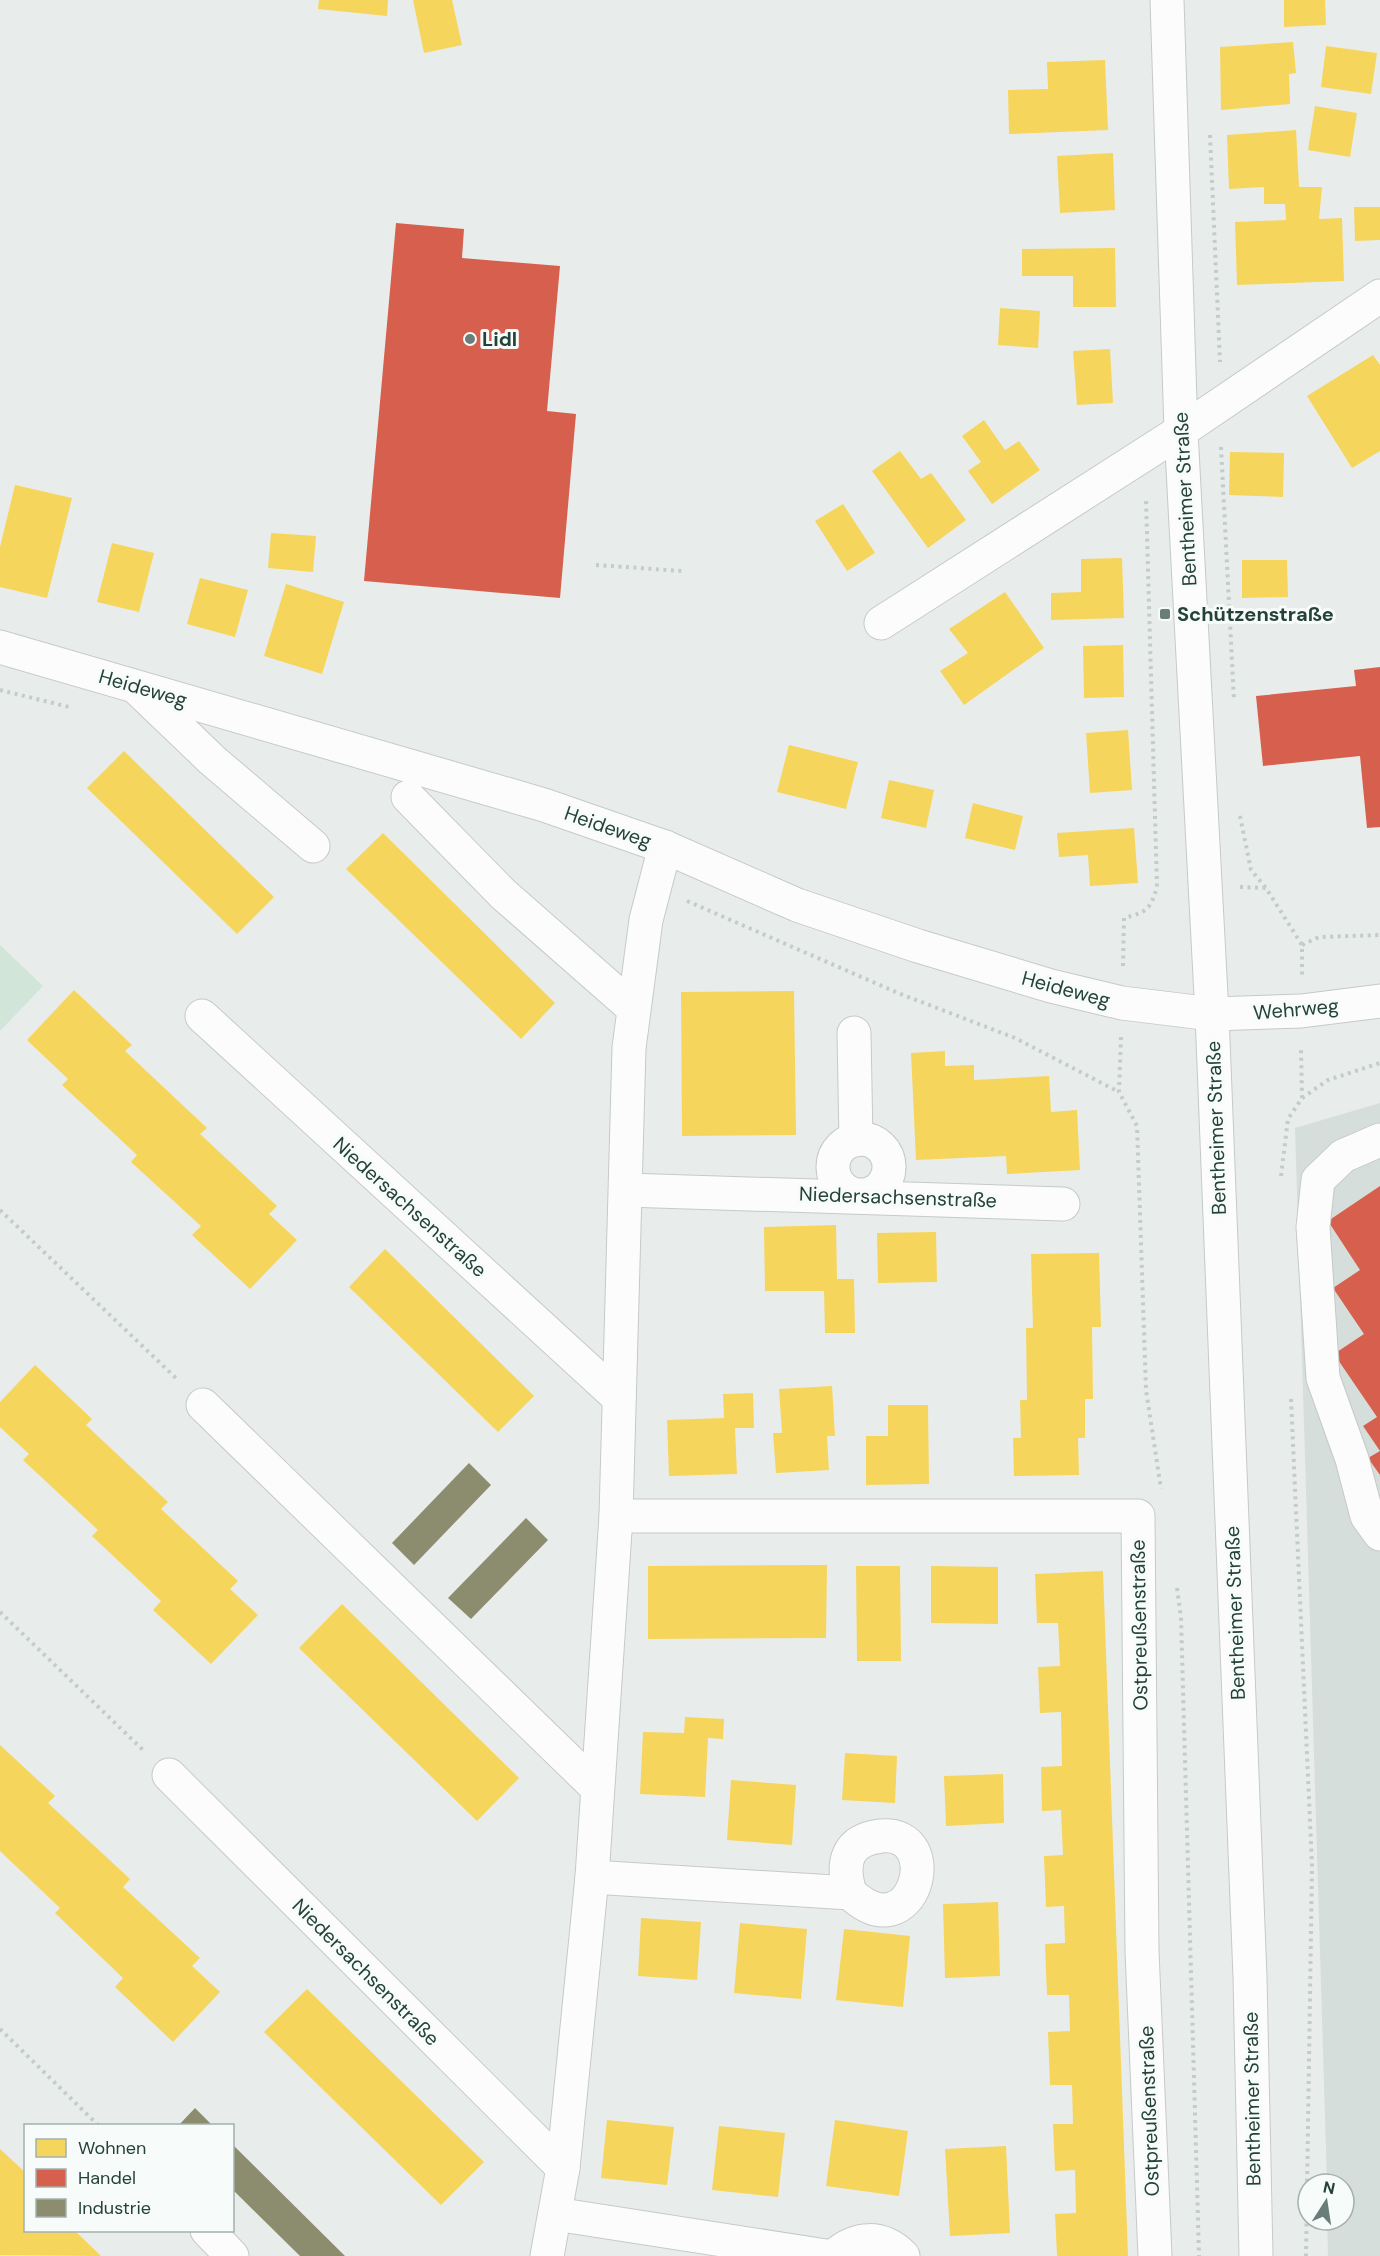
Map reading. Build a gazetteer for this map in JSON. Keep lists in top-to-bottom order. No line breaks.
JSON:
{"streets":{"street":["Bentheimer Straße","Heideweg","Wehrweg","Niedersachsenstraße","Ostpreußenstraße"]},"crossings":[["Bentheimer Straße","Heideweg"],["Bentheimer Straße","Wehrweg"],["Heideweg","Wehrweg"]],"places":{"other":["Lidl"],"transit":["Schützenstraße"]},"legend":["Wohnen","Handel","Industrie"],"north":"top"}
